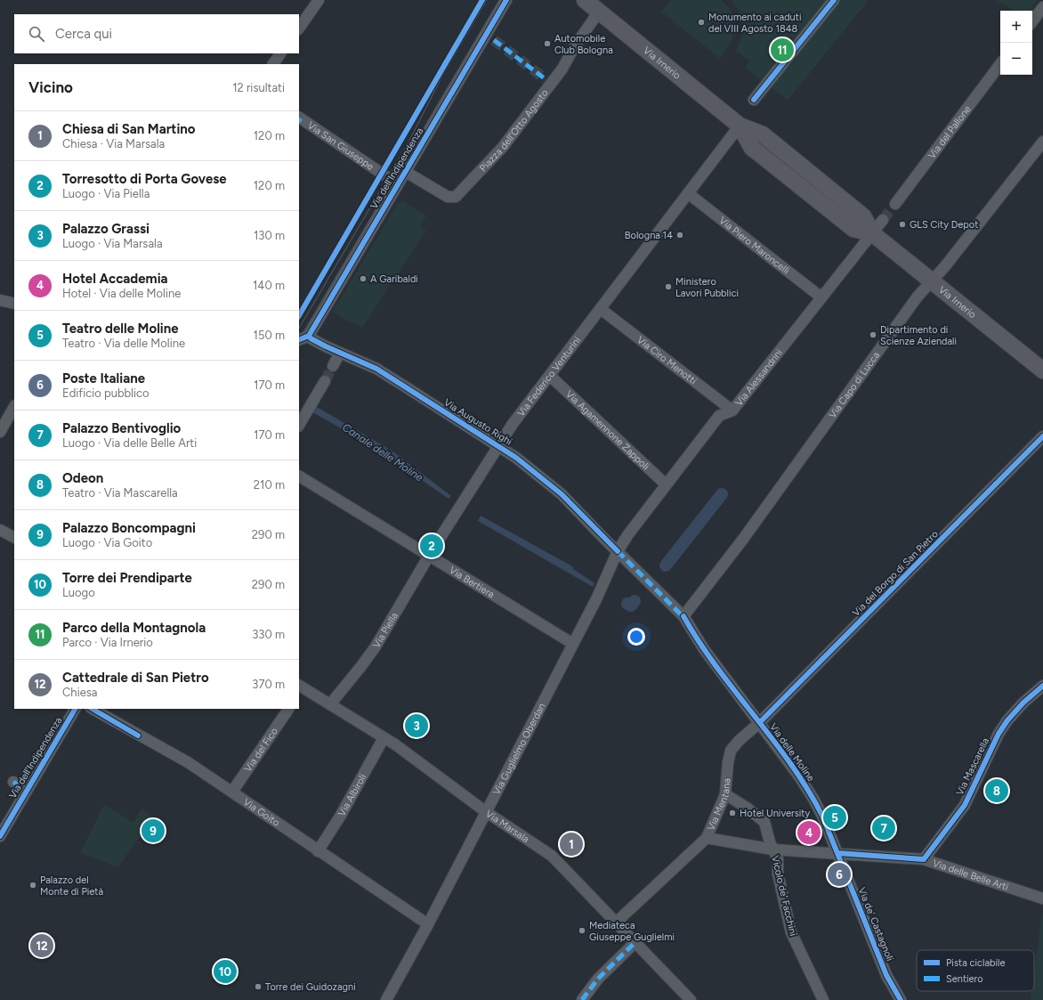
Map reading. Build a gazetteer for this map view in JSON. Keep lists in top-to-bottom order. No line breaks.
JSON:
{"streets":{"street":["Via Irnerio","Piazza dell'Otto Agosto","Via del Pallone","Via San Giuseppe","Via dell'Indipendenza","Via Piero Maroncelli","Via Ciro Menotti","Via Federico Venturini","Via Alessandrini","Via Capo di Lucca","Via Augusto Righi","Via Agamennone Zappoli","Via del Borgo di San Pietro","Via Bertiera","Via Piella","Via Guglielmo Oberdan","Via del Fico","Via delle Moline","Via Mascarella","Via Albiroli","Via Mentana","Via Goito","Via Marsala","Via delle Belle Arti","Vicolo de' Facchini","Via de' Castagnoli"]},"crossings":[["Via Irnerio","Piazza dell'Otto Agosto"],["Via Irnerio","Via Alessandrini"],["Via Irnerio","Via Capo di Lucca"],["Piazza dell'Otto Agosto","Via dell'Indipendenza"],["Via San Giuseppe","Via dell'Indipendenza"],["Via dell'Indipendenza","Via Augusto Righi"],["Via Piero Maroncelli","Via Alessandrini"],["Via Ciro Menotti","Via Federico Venturini"],["Via Ciro Menotti","Via Alessandrini"],["Via Federico Venturini","Via Augusto Righi"],["Via Federico Venturini","Via Agamennone Zappoli"],["Via Federico Venturini","Via Piella"],["Via Alessandrini","Via Augusto Righi"],["Via Alessandrini","Via Agamennone Zappoli"],["Via Alessandrini","Via Guglielmo Oberdan"],["Via Alessandrini","Via delle Moline"],["Via Capo di Lucca","Via delle Moline"],["Via Augusto Righi","Via Piella"],["Via Augusto Righi","Via Guglielmo Oberdan"],["Via Augusto Righi","Via delle Moline"],["Via del Borgo di San Pietro","Via delle Moline"],["Via del Borgo di San Pietro","Via Mentana"],["Via Bertiera","Via Piella"],["Via Bertiera","Via Guglielmo Oberdan"],["Via Piella","Via Marsala"],["Via Guglielmo Oberdan","Via delle Moline"],["Via Guglielmo Oberdan","Via Goito"],["Via Guglielmo Oberdan","Via Marsala"],["Via del Fico","Via Goito"],["Via delle Moline","Via Mentana"],["Via delle Moline","Via delle Belle Arti"],["Via delle Moline","Via de' Castagnoli"],["Via Mascarella","Via delle Belle Arti"],["Via Albiroli","Via Goito"],["Via Albiroli","Via Marsala"],["Via Mentana","Via Marsala"],["Via Mentana","Via delle Belle Arti"],["Via Mentana","Vicolo de' Facchini"],["Via delle Belle Arti","Vicolo de' Facchini"],["Via delle Belle Arti","Via de' Castagnoli"]],"water":["Canale delle Moline"],"places":["Monumento ai caduti del VIII Agosto 1848","Automobile Club Bologna","GLS City Depot","Bologna 14","A Garibaldi","Ministero Lavori Pubblici","Dipartimento di Scienze Aziendali","Hotel University","Palazzo del Monte di Pietà","Mediateca Giuseppe Guglielmi","Torre dei Guidozagni"],"legend":["Pista ciclabile","Sentiero"],"page":{"map_buttons":["+","−"],"search":"Cerca qui","pins":["11","2","3","8","5","7","9","4","1","6","12","10"],"heading":["Vicino","12 risultati"],"list":[{"mark":"1","name":"Chiesa di San Martino","note":"Chiesa · Via Marsala","value":"120 m"},{"mark":"2","name":"Torresotto di Porta Govese","note":"Luogo · Via Piella","value":"120 m"},{"mark":"3","name":"Palazzo Grassi","note":"Luogo · Via Marsala","value":"130 m"},{"mark":"4","name":"Hotel Accademia","note":"Hotel · Via delle Moline","value":"140 m"},{"mark":"5","name":"Teatro delle Moline","note":"Teatro · Via delle Moline","value":"150 m"},{"mark":"6","name":"Poste Italiane","note":"Edificio pubblico","value":"170 m"},{"mark":"7","name":"Palazzo Bentivoglio","note":"Luogo · Via delle Belle Arti","value":"170 m"},{"mark":"8","name":"Odeon","note":"Teatro · Via Mascarella","value":"210 m"},{"mark":"9","name":"Palazzo Boncompagni","note":"Luogo · Via Goito","value":"290 m"},{"mark":"10","name":"Torre dei Prendiparte","note":"Luogo","value":"290 m"},{"mark":"11","name":"Parco della Montagnola","note":"Parco · Via Irnerio","value":"330 m"},{"mark":"12","name":"Cattedrale di San Pietro","note":"Chiesa","value":"370 m"}]}}
